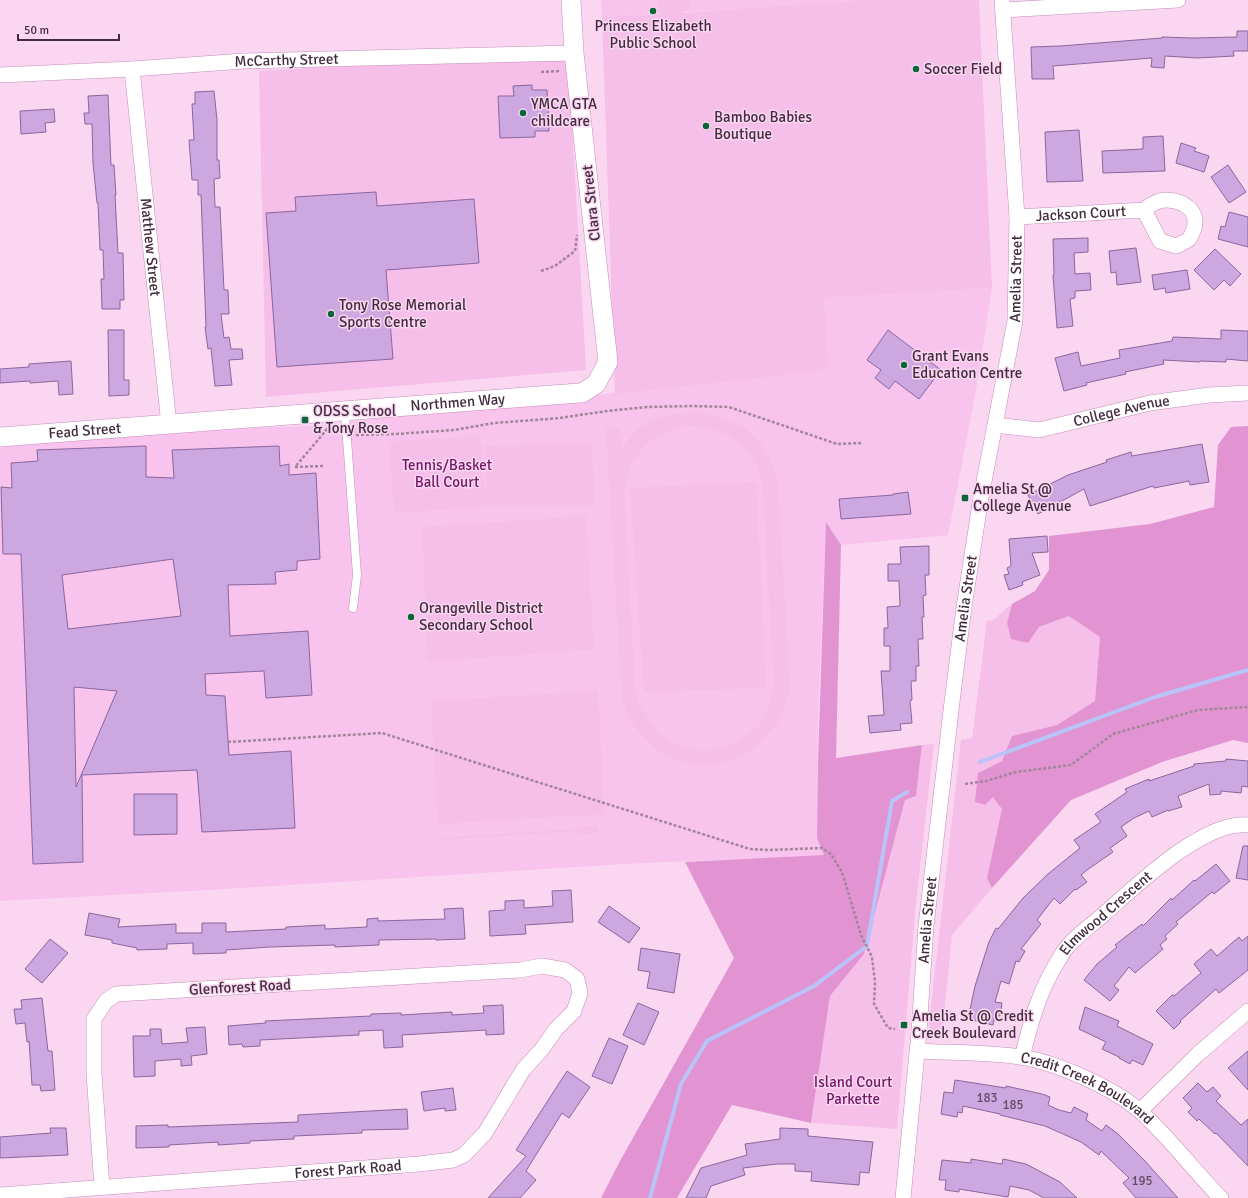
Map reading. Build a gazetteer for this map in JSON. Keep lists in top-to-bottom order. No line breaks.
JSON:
{"streets":{"street":["McCarthy Street","Clara Street","Jackson Court","Matthew Street","Amelia Street","Northmen Way","College Avenue","Fead Street","Elmwood Crescent","Glenforest Road","Credit Creek Boulevard","Forest Park Road"]},"crossings":[["McCarthy Street","Clara Street"],["McCarthy Street","Matthew Street"],["Clara Street","Northmen Way"],["Jackson Court","Amelia Street"],["Matthew Street","Northmen Way"],["Matthew Street","Fead Street"],["Amelia Street","College Avenue"],["Amelia Street","Credit Creek Boulevard"],["Northmen Way","Fead Street"],["Elmwood Crescent","Credit Creek Boulevard"],["Glenforest Road","Forest Park Road"]],"parks":["Tennis/Basket Ball Court","Island Court Parkette"],"places":{"other":["Princess Elizabeth Public School","Soccer Field","YMCA GTA childcare","Bamboo Babies Boutique","Tony Rose Memorial Sports Centre","Grant Evans Education Centre","Orangeville District Secondary School"],"transit":["ODSS School & Tony Rose","Amelia St @ College Avenue","Amelia St @ Credit Creek Boulevard"]},"house_numbers":["183","185","195"],"scale_bar":"50 m"}
